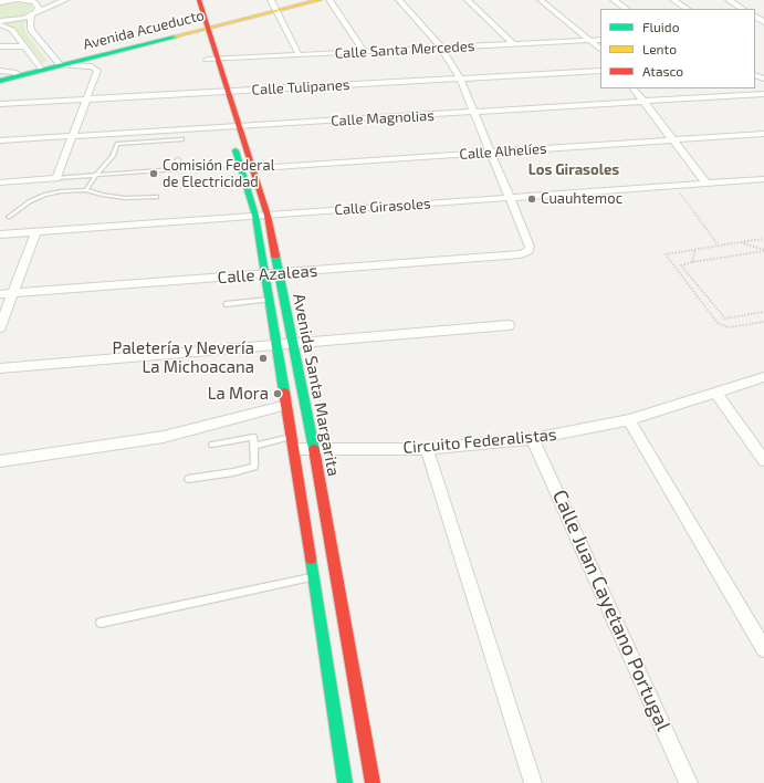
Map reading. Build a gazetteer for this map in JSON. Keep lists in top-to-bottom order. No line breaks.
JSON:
{"streets":{"main road":["Avenida Acueducto","Avenida Santa Margarita"],"street":["Calle Santa Mercedes","Calle Tulipanes","Calle Magnolias","Calle Alhelíes","Calle Girasoles","Calle Azaleas","Circuito Federalistas","Calle Juan Cayetano Portugal"]},"crossings":[["Avenida Acueducto","Avenida Santa Margarita"],["Calle Santa Mercedes","Avenida Santa Margarita"],["Calle Tulipanes","Avenida Santa Margarita"],["Calle Magnolias","Avenida Santa Margarita"],["Calle Alhelíes","Avenida Santa Margarita"],["Calle Girasoles","Calle Azaleas"],["Calle Girasoles","Avenida Santa Margarita"],["Calle Azaleas","Avenida Santa Margarita"],["Avenida Santa Margarita","Circuito Federalistas"],["Circuito Federalistas","Calle Juan Cayetano Portugal"]],"districts":["Los Girasoles"],"places":["Comisión Federal de Electricidad","Cuauhtemoc","Paletería y Nevería La Michoacana","La Mora"],"legend":["Fluido","Lento","Atasco"]}
